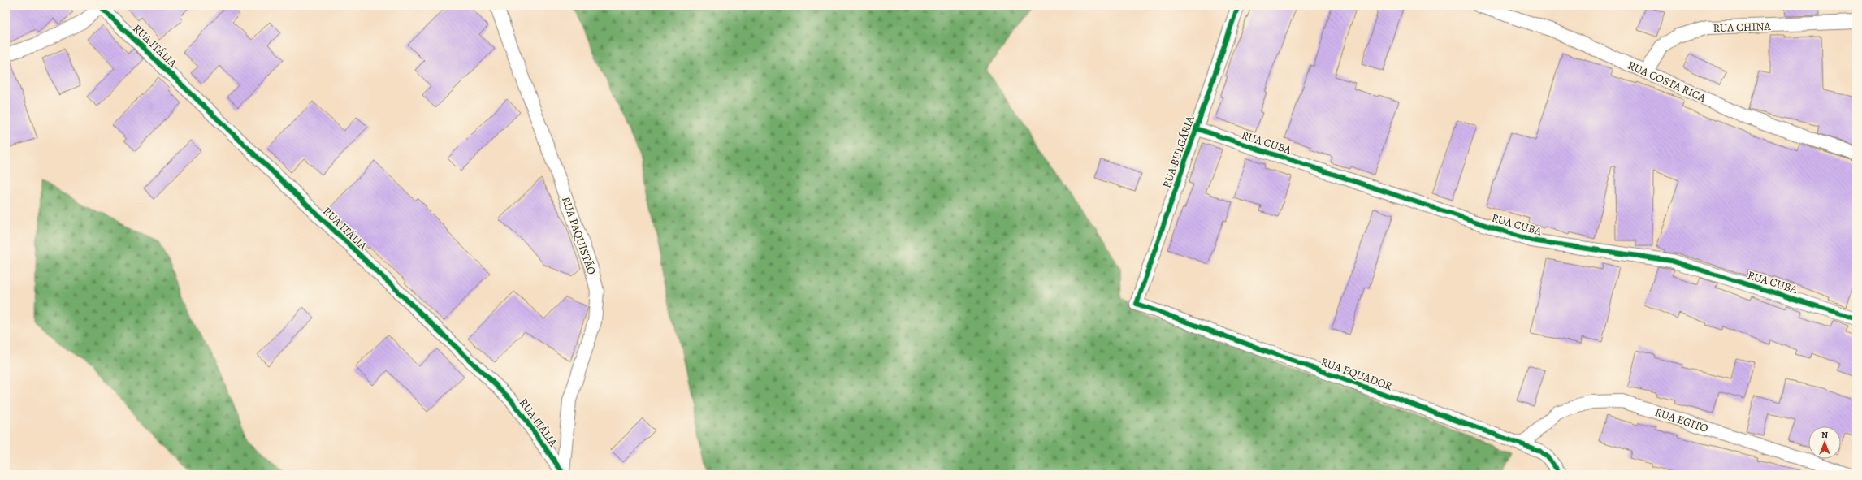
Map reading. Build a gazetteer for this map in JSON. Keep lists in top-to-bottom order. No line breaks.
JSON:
{"streets":{"street":["RUA CHINA","RUA ITÁLIA","RUA COSTA RICA","RUA CUBA","RUA BULGÁRIA","RUA PAQUISTÃO","RUA EQUADOR","RUA EGITO"]},"crossings":[["RUA CHINA","RUA COSTA RICA"],["RUA ITÁLIA","RUA PAQUISTÃO"],["RUA CUBA","RUA BULGÁRIA"],["RUA BULGÁRIA","RUA EQUADOR"],["RUA EQUADOR","RUA EGITO"]],"north":"top"}
